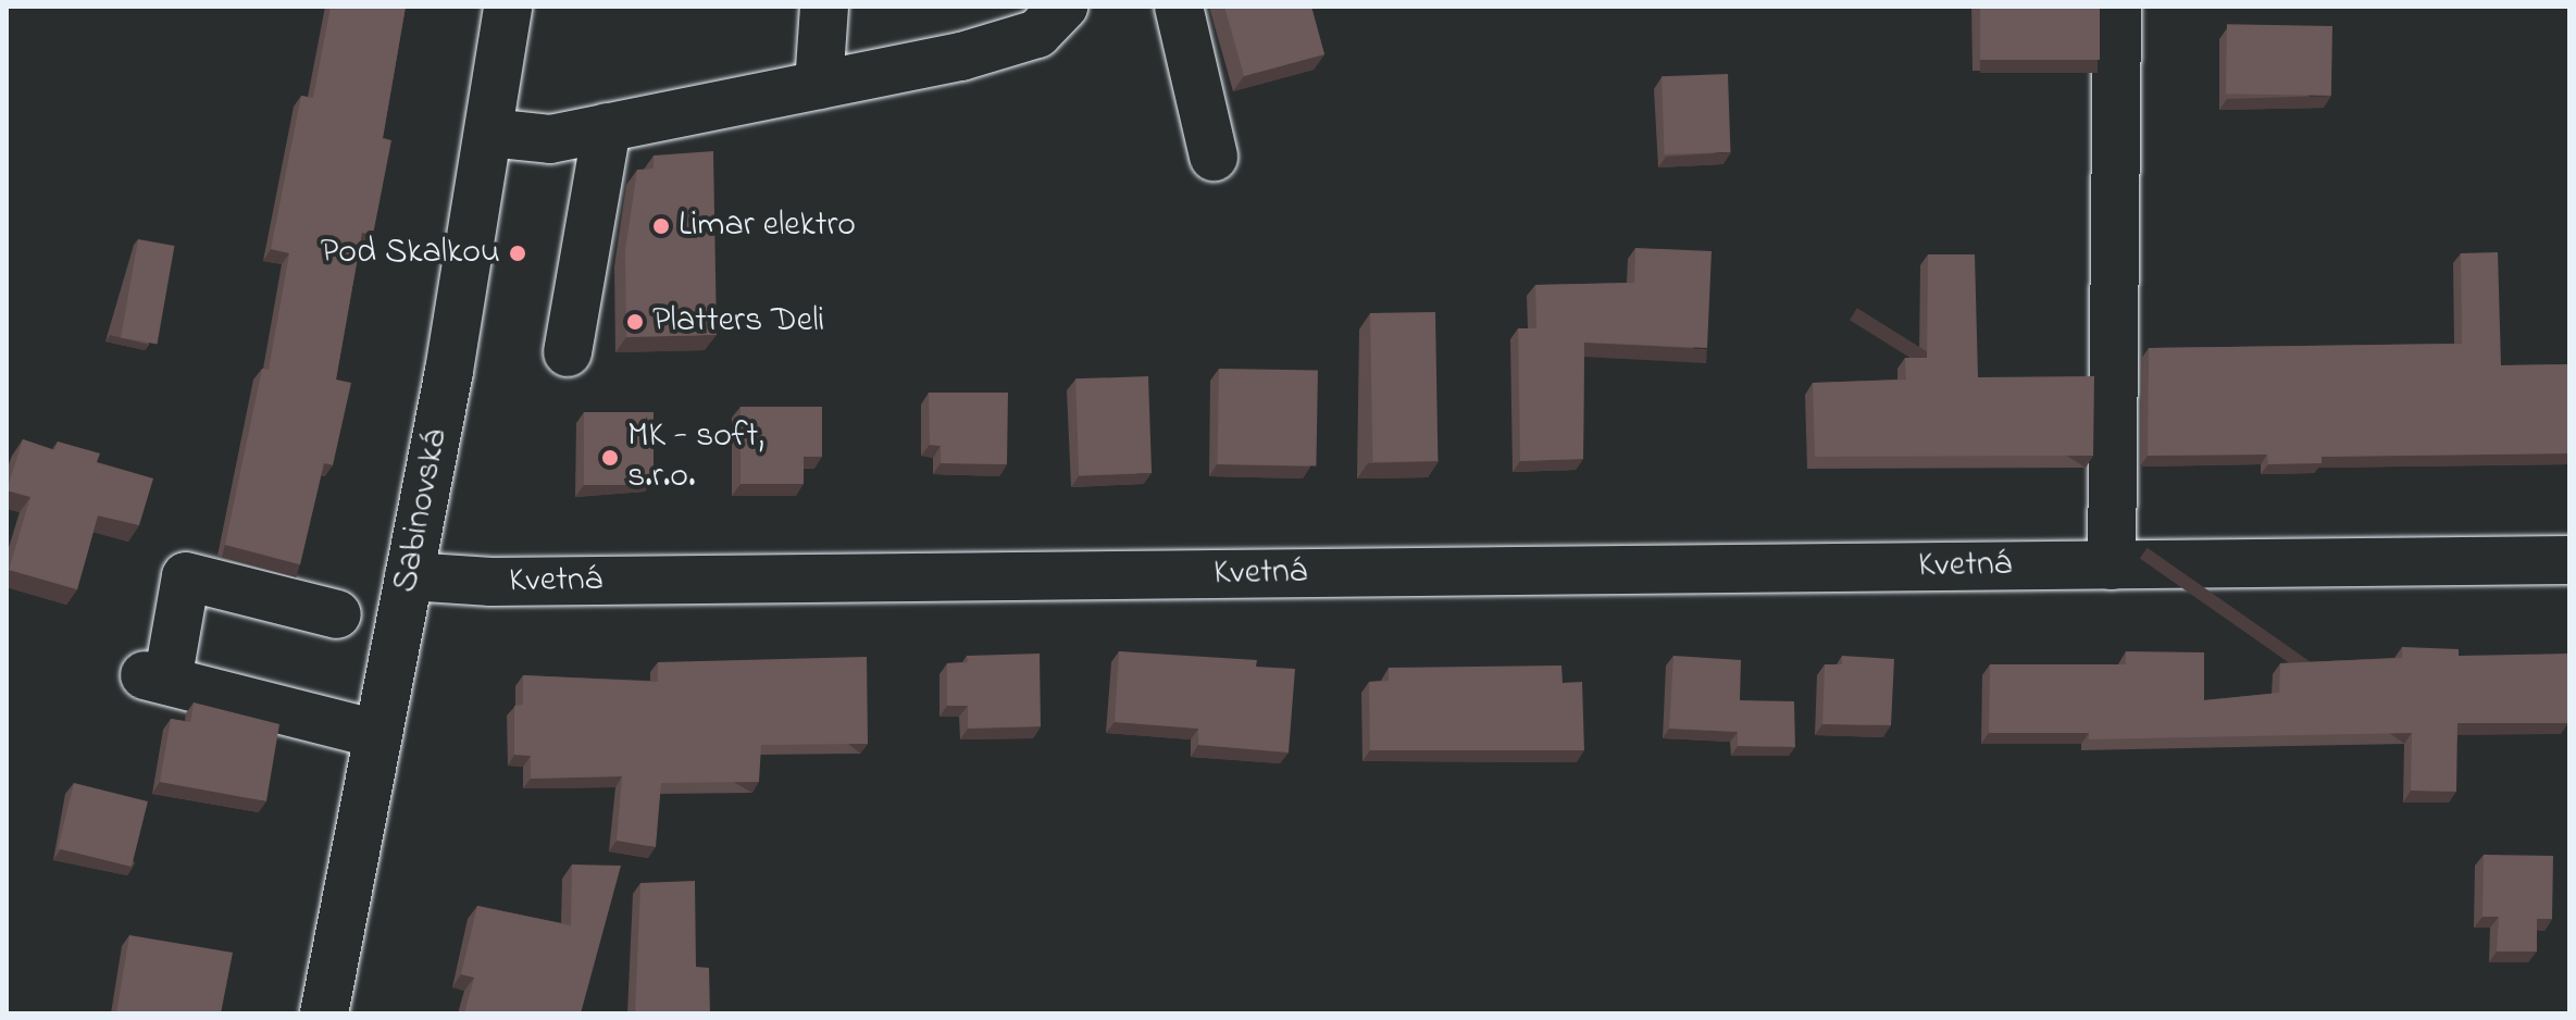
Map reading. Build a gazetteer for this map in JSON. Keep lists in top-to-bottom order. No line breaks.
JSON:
{"streets":{"street":["Sabinovská","Kvetná"]},"crossings":[["Sabinovská","Kvetná"]],"places":["Limar elektro","Pod Skalkou","Platters Deli","MK - soft, s.r.o."]}
